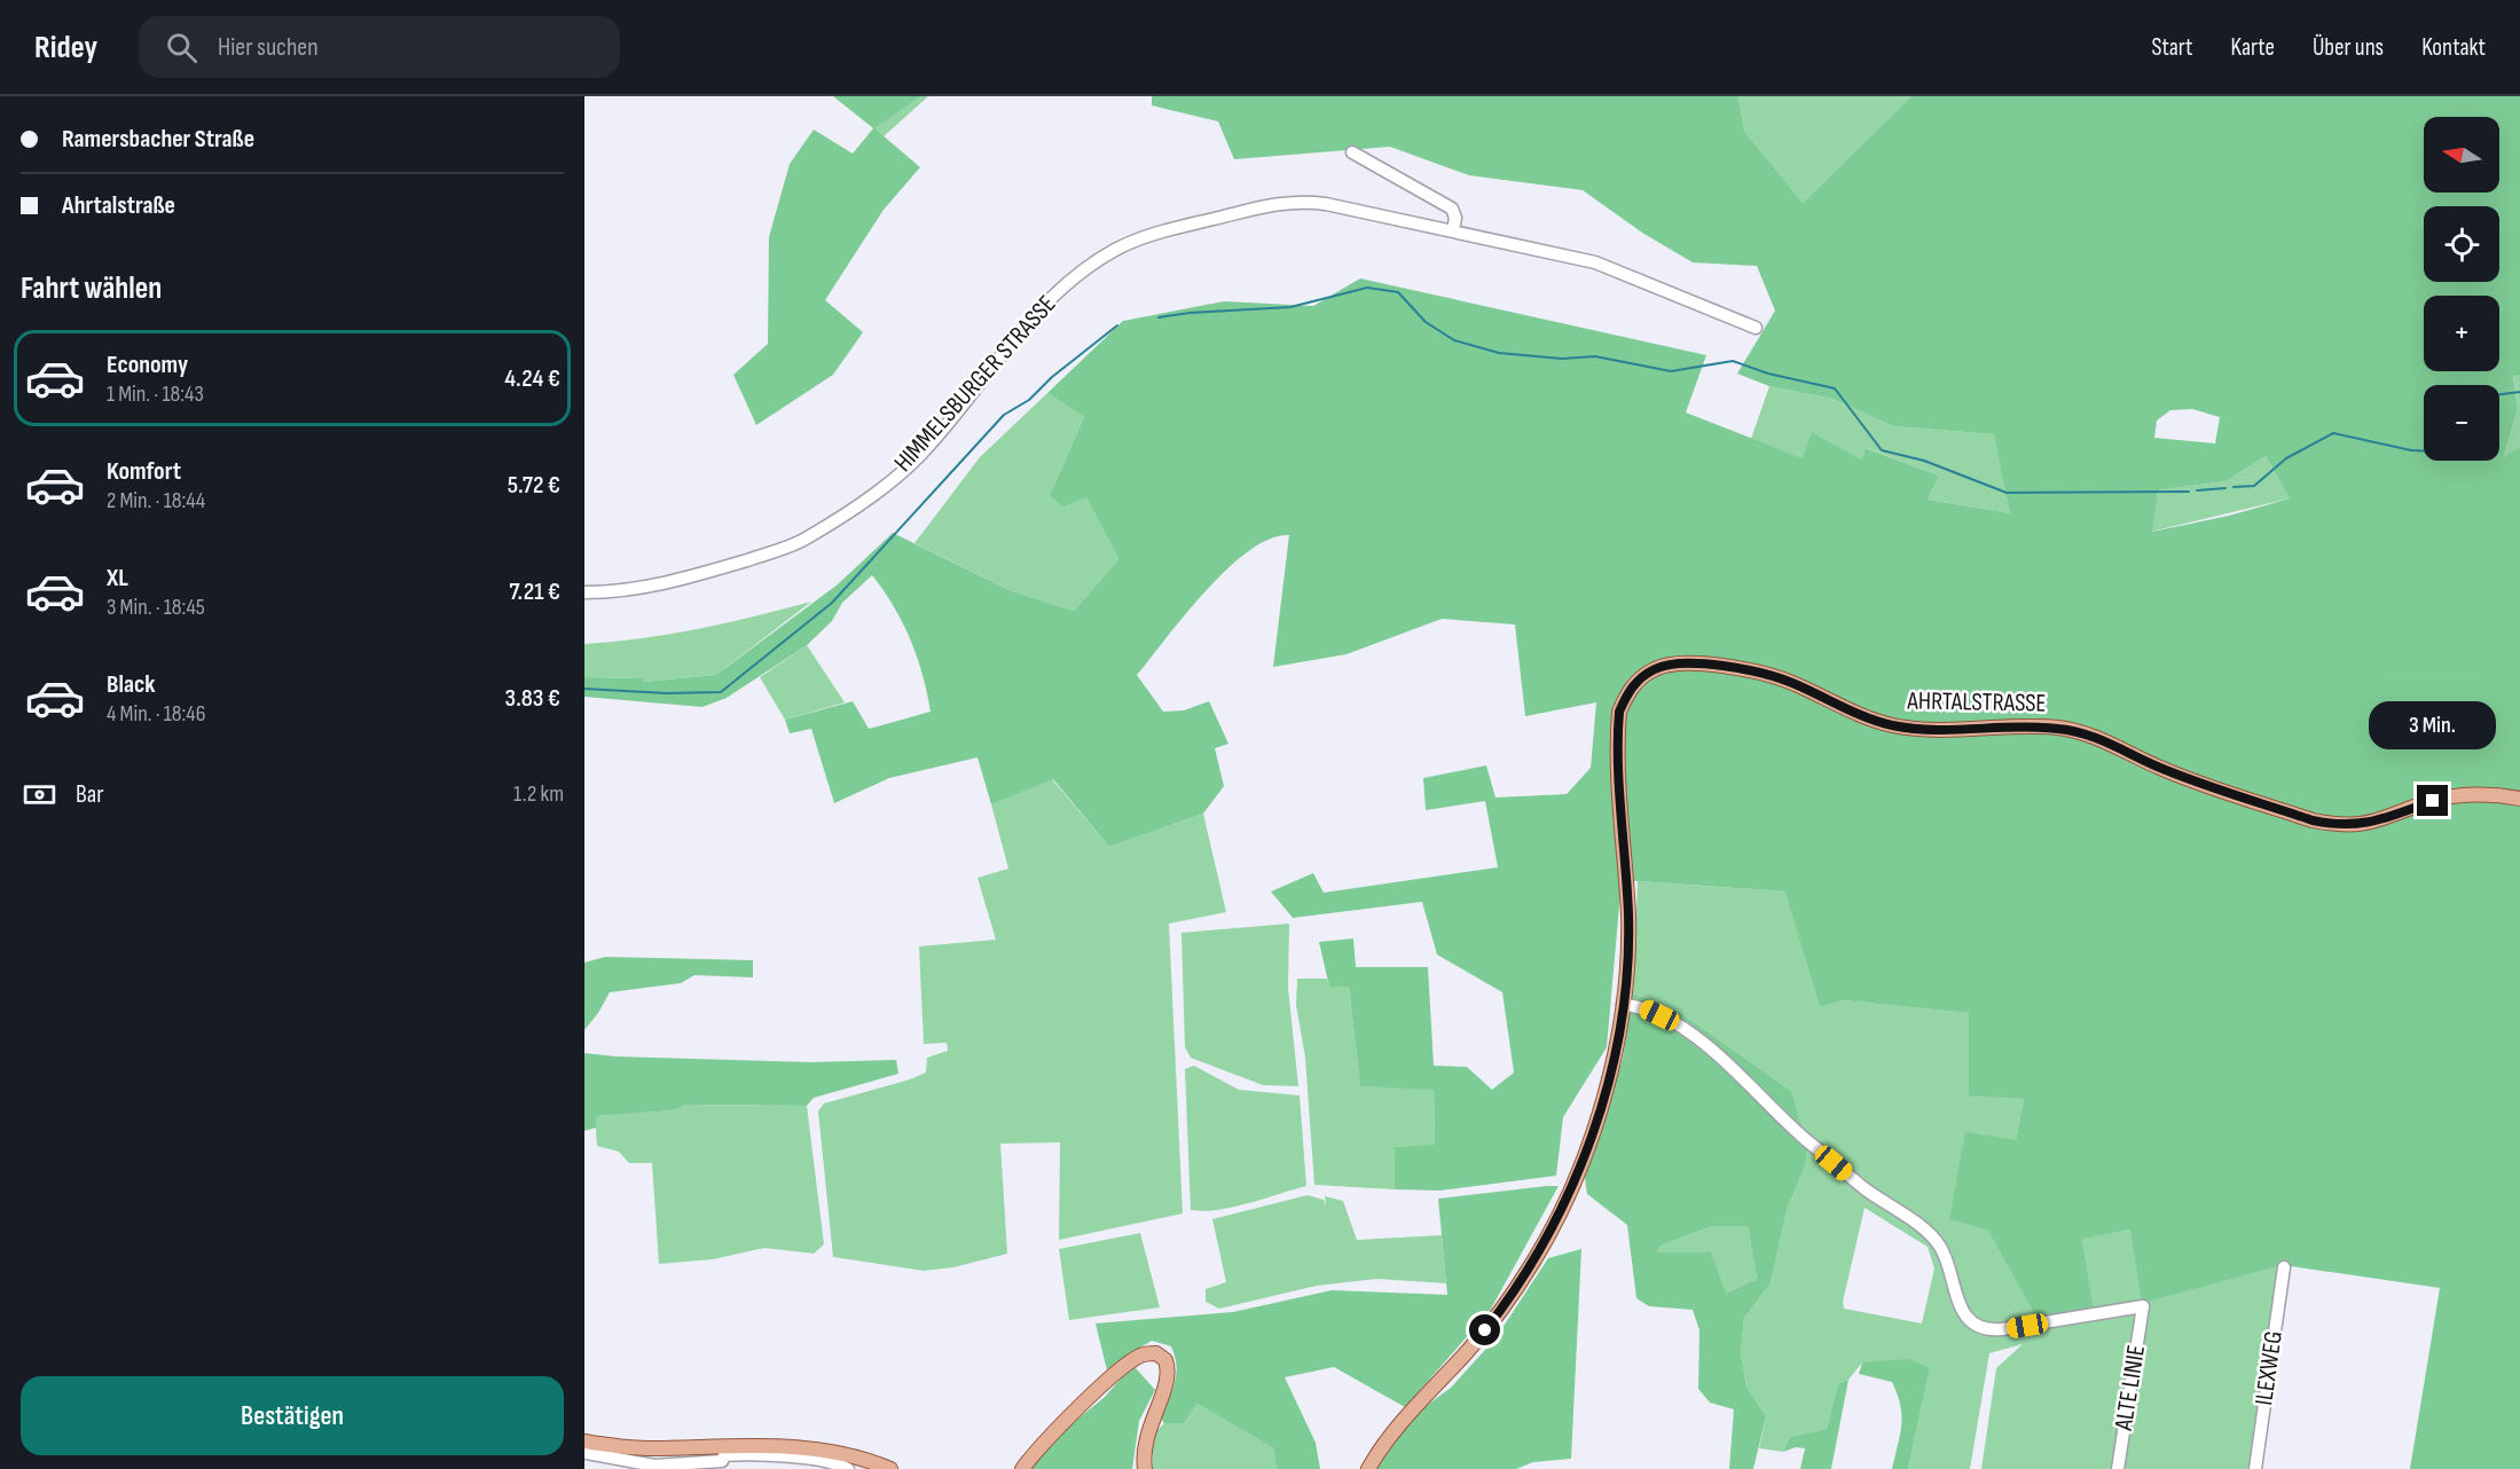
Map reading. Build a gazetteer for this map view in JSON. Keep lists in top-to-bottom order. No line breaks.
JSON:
{"streets":{"main road":["AHRTALSTRASSE"],"street":["HIMMELSBURGER STRASSE","ILEXWEG","ALTE LINIE"]},"crossings":[["AHRTALSTRASSE","ALTE LINIE"]],"north":"left","page":{"header":"Ridey","search":"Hier suchen","nav":["Start","Karte","Über uns","Kontakt"],"banner":["Ramersbacher Straße","Ahrtalstraße"],"map_buttons":["+","−"],"heading":"Fahrt wählen","list":[{"name":"Economy","note":"1 Min. · 18:43","value":"4.24 €"},{"name":"Komfort","note":"2 Min. · 18:44","value":"5.72 €"},{"name":"XL","note":"3 Min. · 18:45","value":"7.21 €"},{"name":"Black","note":"4 Min. · 18:46","value":"3.83 €"}],"bubble":"3 Min.","pay":["Bar","1.2 km"],"buttons":"Bestätigen"}}
